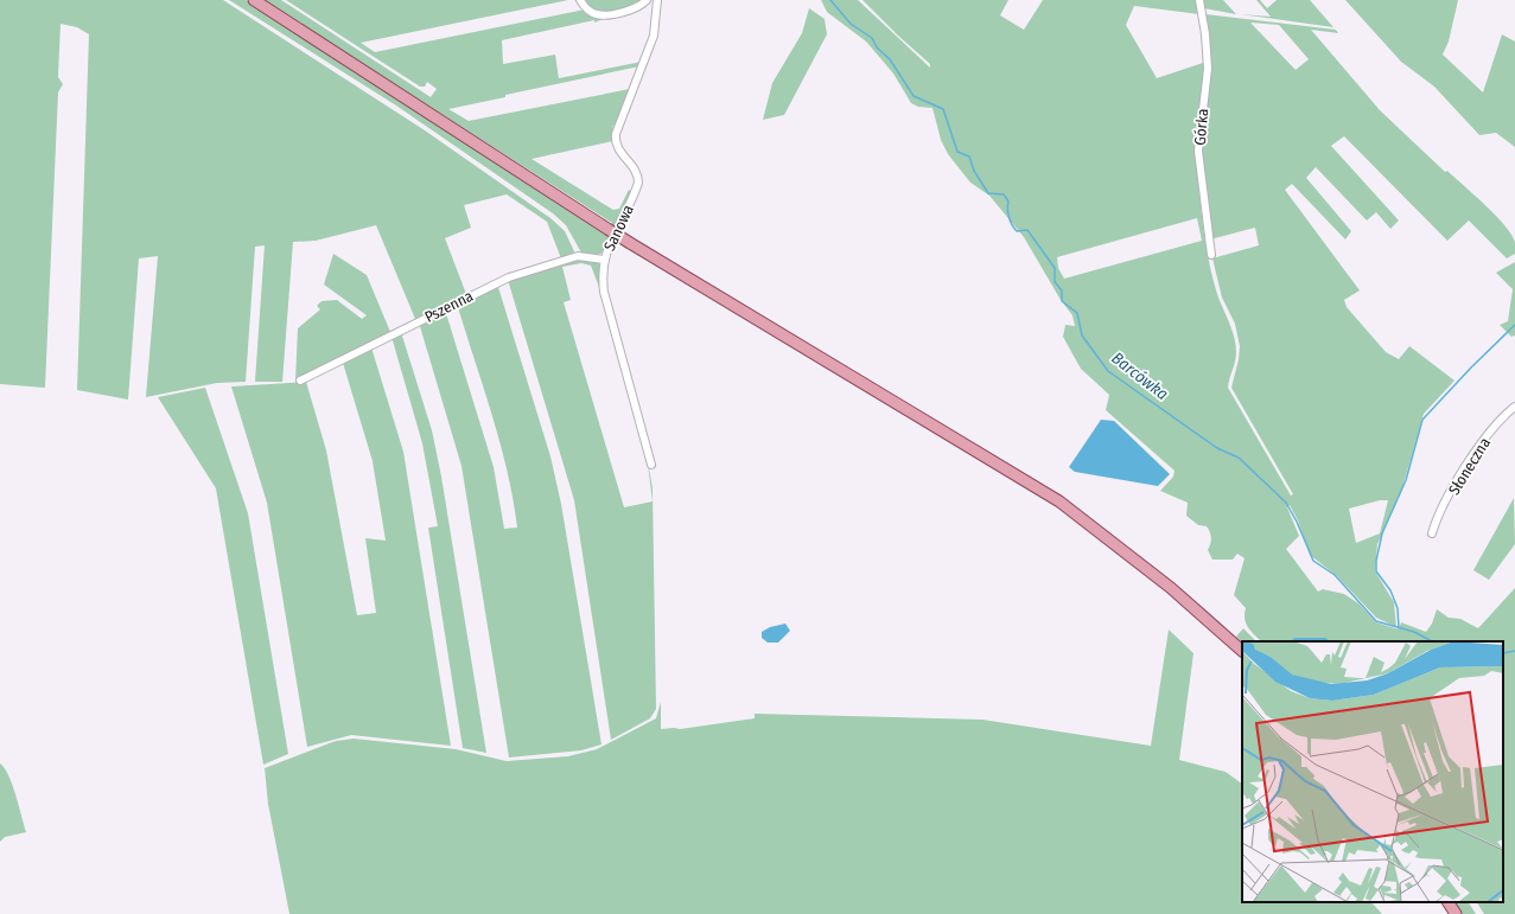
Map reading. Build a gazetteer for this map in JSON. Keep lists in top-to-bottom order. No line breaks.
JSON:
{"streets":{"street":["Górka","Sanowa","Pszenna","Słoneczna"]},"crossings":[["Sanowa","Pszenna"]],"water":["Barcówka"]}
